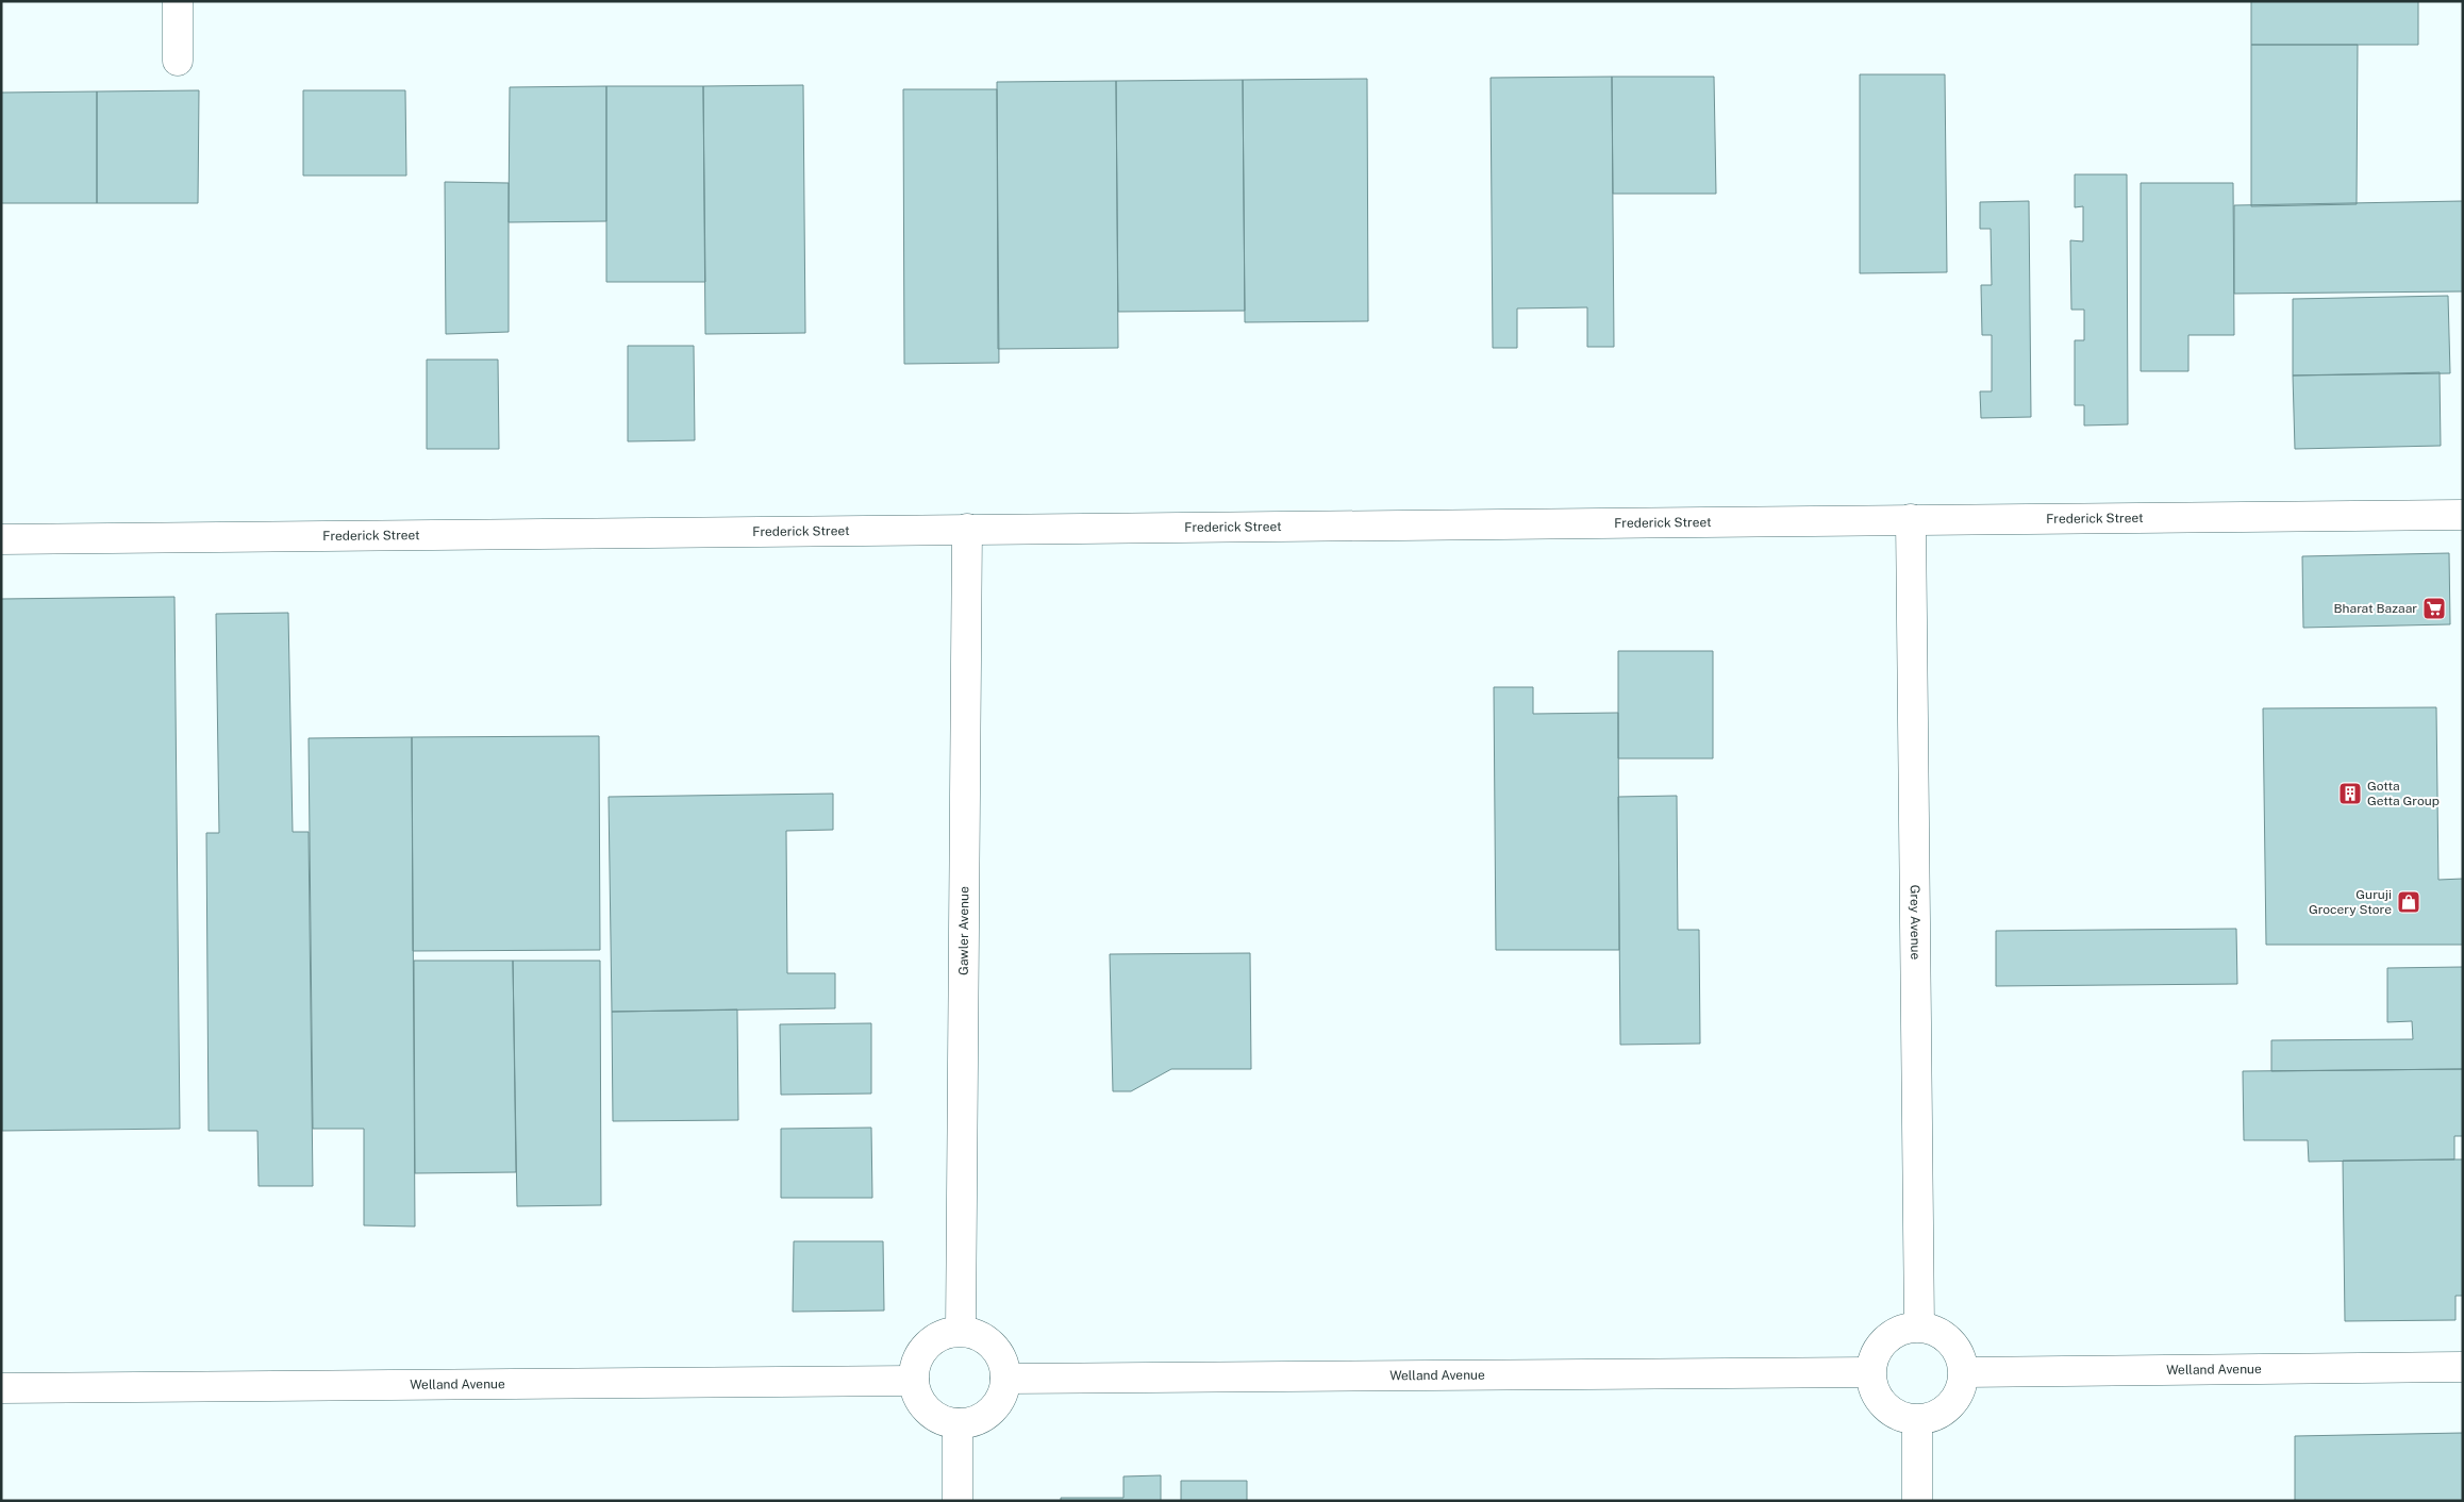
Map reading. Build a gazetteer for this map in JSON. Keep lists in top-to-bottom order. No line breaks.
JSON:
{"streets":{"street":["Frederick Street","Grey Avenue","Gawler Avenue","Welland Avenue"]},"crossings":[["Frederick Street","Grey Avenue"],["Frederick Street","Gawler Avenue"],["Grey Avenue","Welland Avenue"],["Gawler Avenue","Welland Avenue"]],"places":{"supermarket":["Bharat Bazaar"],"building":["Gotta Getta Group"],"shop":["Guruji Grocery Store"]}}
